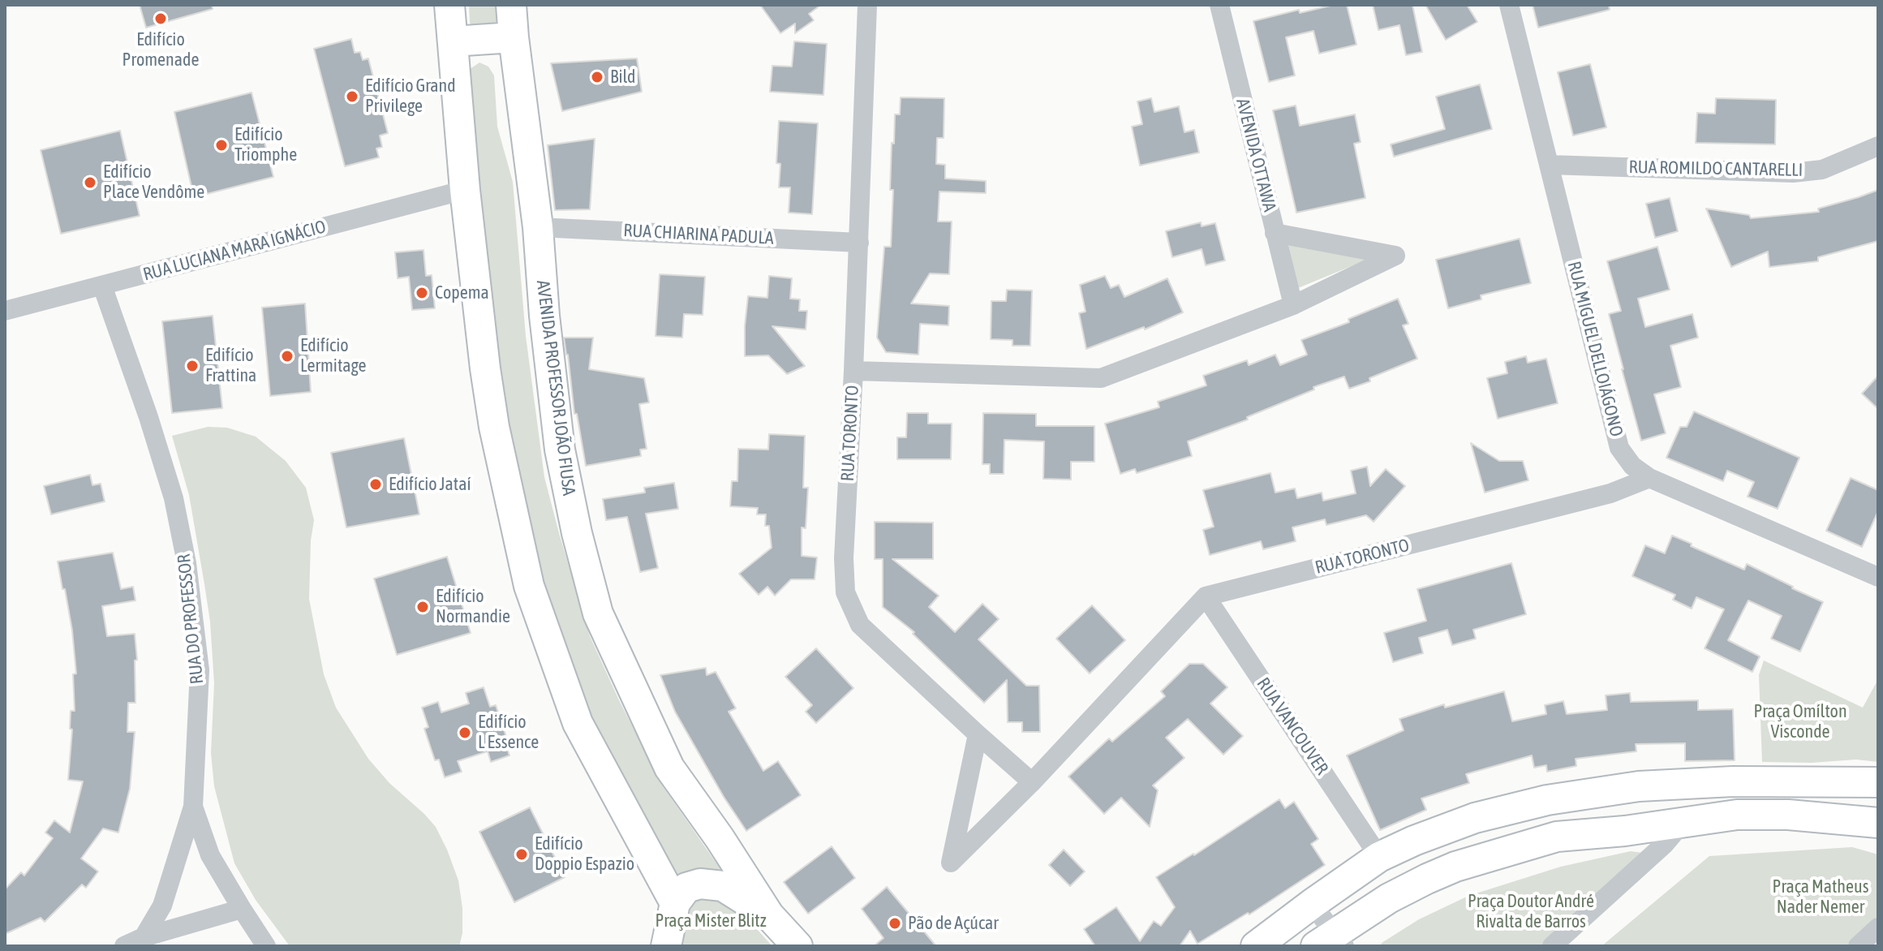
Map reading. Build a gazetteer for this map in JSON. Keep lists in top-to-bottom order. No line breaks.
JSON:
{"streets":{"main road":["AVENIDA PROFESSOR JOÃO FIUSA"],"street":["AVENIDA OTTAWA","RUA ROMILDO CANTARELLI","RUA CHIARINA PADULA","RUA LUCIANA MARA IGNÁCIO","RUA MIGUEL DELLOIÁGONO","RUA TORONTO","RUA DO PROFESSOR","RUA VANCOUVER"]},"crossings":[["RUA ROMILDO CANTARELLI","RUA MIGUEL DELLOIÁGONO"],["RUA CHIARINA PADULA","AVENIDA PROFESSOR JOÃO FIUSA"],["RUA CHIARINA PADULA","RUA TORONTO"],["RUA LUCIANA MARA IGNÁCIO","RUA DO PROFESSOR"],["RUA MIGUEL DELLOIÁGONO","RUA TORONTO"],["RUA TORONTO","RUA VANCOUVER"]],"parks":["Praça Omílton Visconde","Praça Matheus Nader Nemer","Praça Doutor André Rivalta de Barros","Praça Mister Blitz"],"places":["Edifício Promenade","Bild","Edifício Grand Privilege","Edifício Triomphe","Edifício Place Vendôme","Copema","Edifício Lermitage","Edifício Frattina","Edifício Jataí","Edifício Normandie","Edifício L Essence","Edifício Doppio Espazio","Pão de Açúcar"]}
